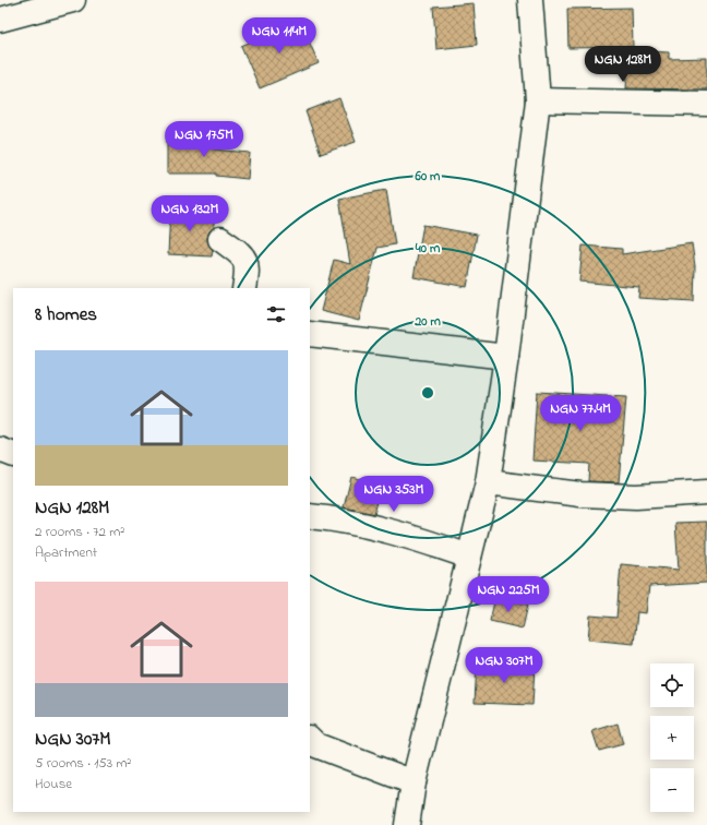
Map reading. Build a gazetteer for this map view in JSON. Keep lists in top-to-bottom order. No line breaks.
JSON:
{"page":{"price":["NGN 114M","NGN 128M","NGN 175M","NGN 132M","NGN 77.4M","NGN 353M","NGN 225M","NGN 307M"],"heading":"8 homes","list":[{"name":"NGN 128M","note":"2 rooms · 72 m² · Apartment"},{"name":"NGN 307M","note":"5 rooms · 153 m² · House"}],"map_buttons":["+","−"]},"rings":["60 m","40 m","20 m"]}
